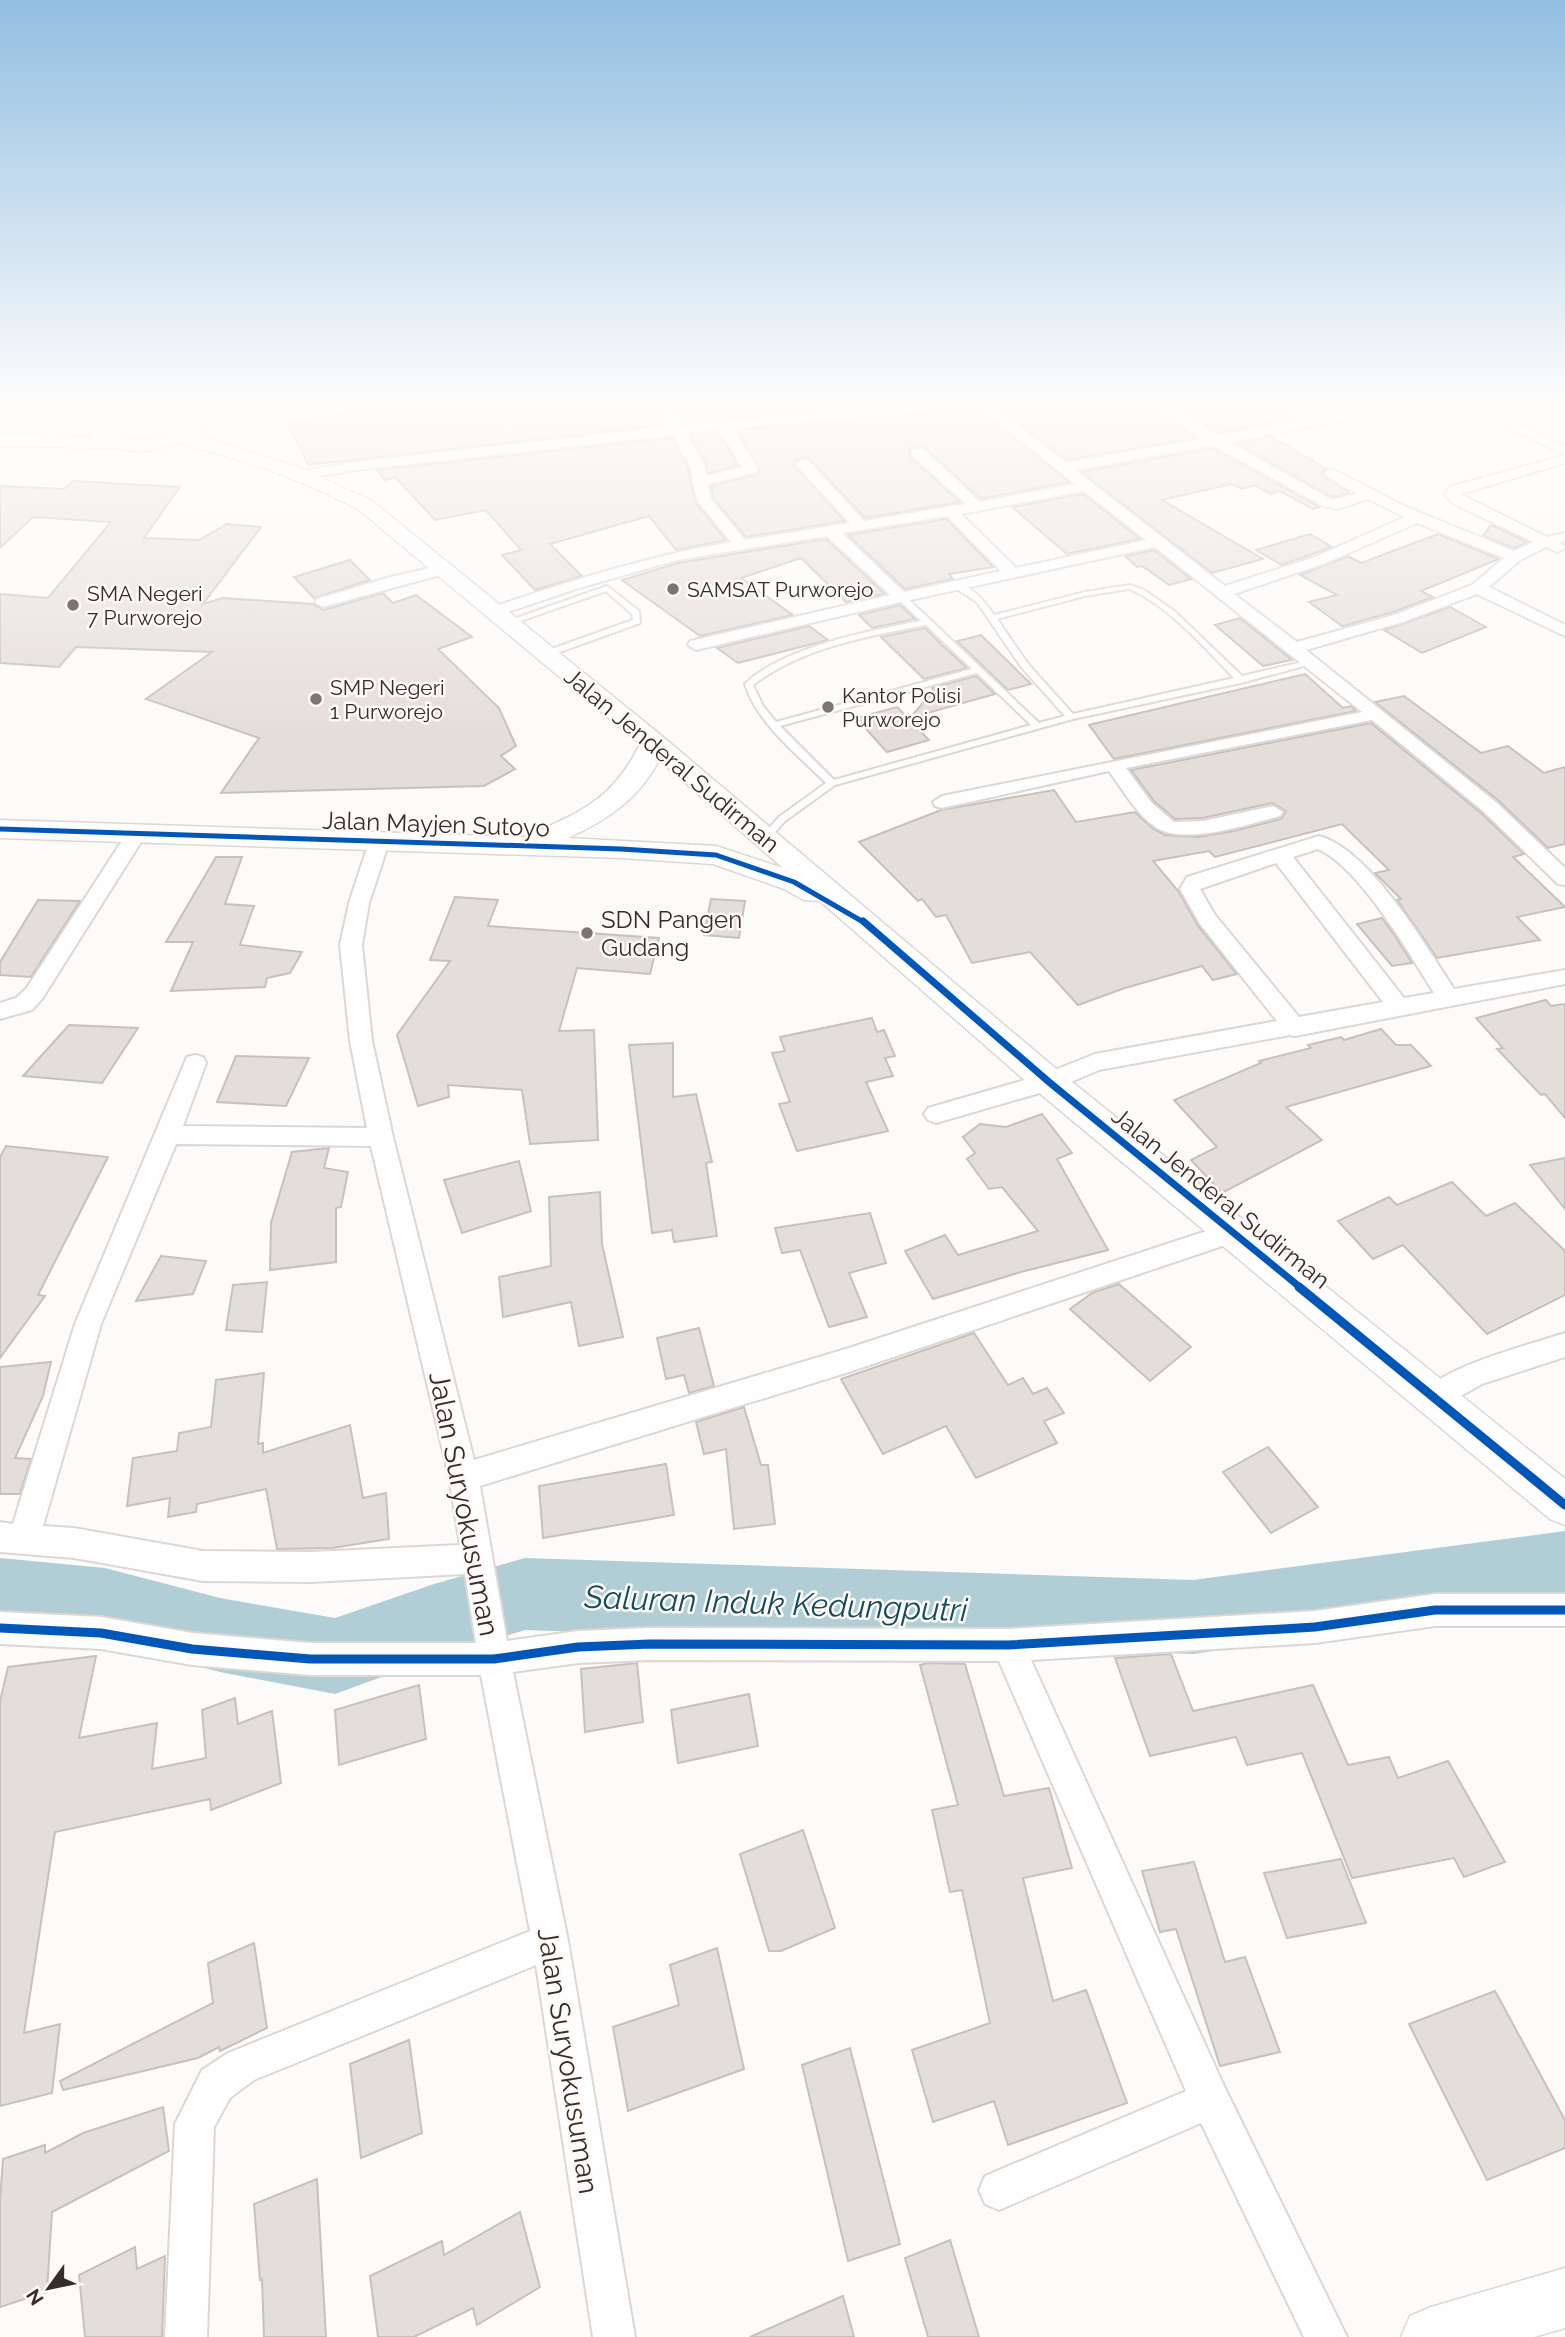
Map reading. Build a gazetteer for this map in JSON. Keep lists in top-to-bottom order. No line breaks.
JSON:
{"streets":{"main road":["Jalan Jenderal Sudirman","Jalan Mayjen Sutoyo"],"street":["Jalan Suryokusuman"]},"crossings":[["Jalan Jenderal Sudirman","Jalan Mayjen Sutoyo"],["Jalan Mayjen Sutoyo","Jalan Suryokusuman"]],"water":["Saluran Induk Kedungputri"],"places":["SAMSAT Purworejo","SMA Negeri 7 Purworejo","SMP Negeri 1 Purworejo","Kantor Polisi Purworejo","SDN Pangen Gudang"],"north":"bottom left"}
